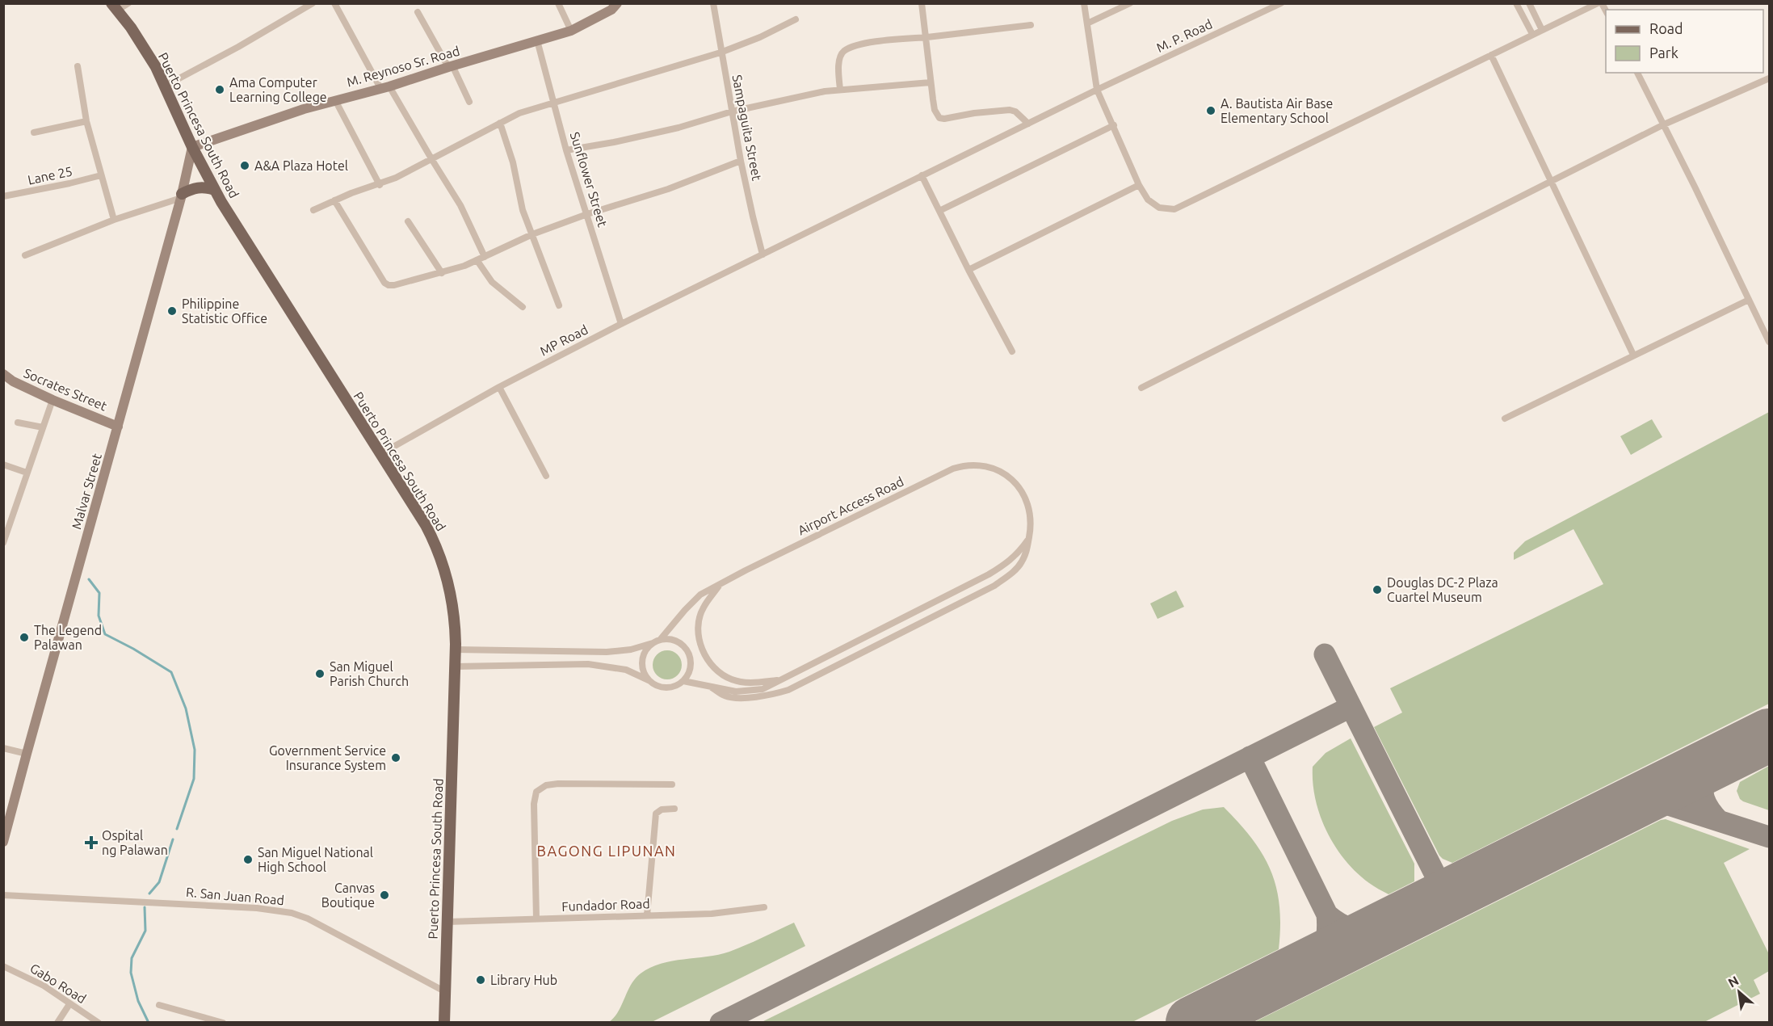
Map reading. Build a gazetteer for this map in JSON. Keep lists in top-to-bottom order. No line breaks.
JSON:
{"streets":{"main road":["M. Reynoso Sr. Road","Puerto Princesa South Road","Socrates Street","Malvar Street"],"street":["M. P. Road","Sampaguita Street","Lane 25","Sunflower Street","MP Road","Airport Access Road","R. San Juan Road","Fundador Road","Gabo Road"]},"crossings":[["M. P. Road","MP Road"],["M. Reynoso Sr. Road","Puerto Princesa South Road"],["M. Reynoso Sr. Road","Sunflower Street"],["M. Reynoso Sr. Road","Malvar Street"],["Puerto Princesa South Road","MP Road"],["Puerto Princesa South Road","Malvar Street"],["Puerto Princesa South Road","R. San Juan Road"],["Puerto Princesa South Road","Fundador Road"],["Sampaguita Street","MP Road"],["Sunflower Street","MP Road"],["Socrates Street","Malvar Street"]],"districts":["BAGONG LIPUNAN"],"places":{"other":["Ama Computer Learning College","A. Bautista Air Base Elementary School","A&A Plaza Hotel","Philippine Statistic Office","Douglas DC-2 Plaza Cuartel Museum","The Legend Palawan","San Miguel Parish Church","Government Service Insurance System","San Miguel National High School","Canvas Boutique","Library Hub"],"health":["Ospital ng Palawan"]},"legend":["Road","Park"],"north":"top left"}
